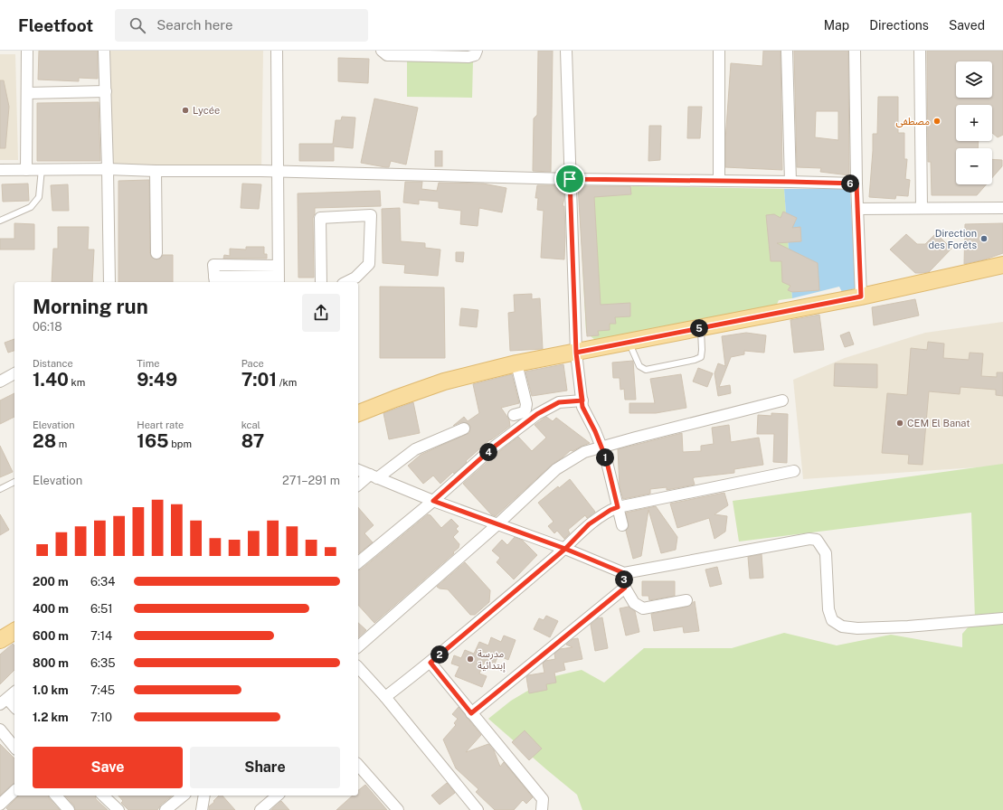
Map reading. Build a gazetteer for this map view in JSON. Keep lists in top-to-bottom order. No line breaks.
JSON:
{"places":["Lycée","مصطفى","Direction des Forêts","CEM El Banat","مدرسة إبتدائية"],"page":{"header":"Fleetfoot","search":"Search here","nav":["Map","Directions","Saved"],"map_buttons":["+","−"],"pins":["6","5","4","1","3","2"],"heading":["Morning run","06:18"],"stats":[["Distance","1.40 km"],["Time","9:49"],["Pace","7:01 /km"],["Elevation","28 m"],["Heart rate","165 bpm"],["kcal","87"]],"chart":["Elevation","271–291 m"],"list":[{"name":"200 m","note":"6:34"},{"name":"400 m","note":"6:51"},{"name":"600 m","note":"7:14"},{"name":"800 m","note":"6:35"},{"name":"1.0 km","note":"7:45"},{"name":"1.2 km","note":"7:10"}],"buttons":["Save","Share"]}}
